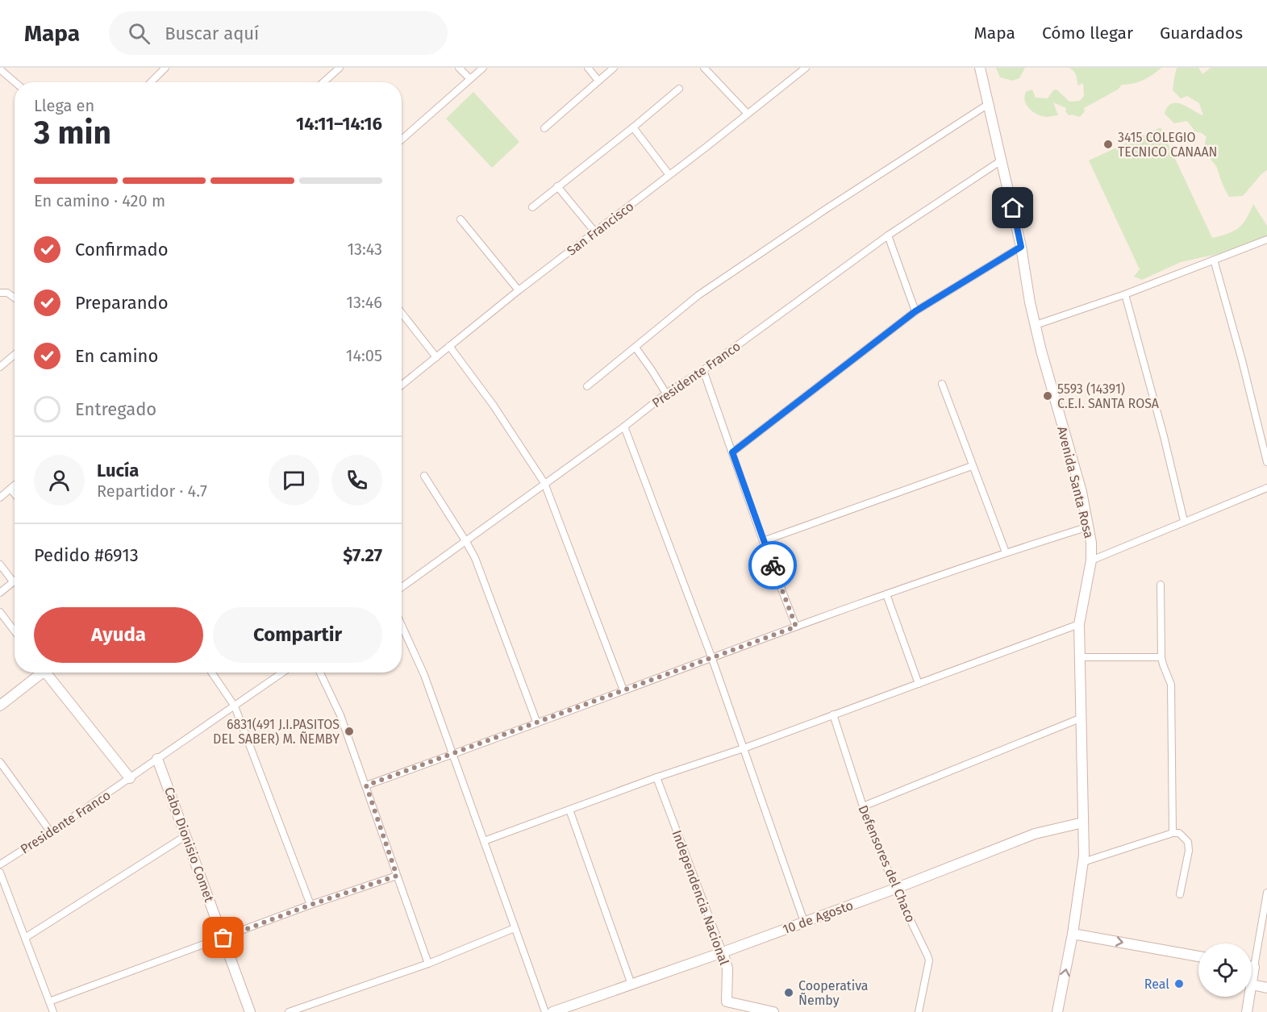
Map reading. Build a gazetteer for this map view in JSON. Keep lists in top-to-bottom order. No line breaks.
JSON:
{"streets":{"street":["San Francisco","Presidente Franco","Avenida Santa Rosa","Cabo Dionisio Comet","Defensores del Chaco","Independencia Nacional","10 de Agosto"]},"crossings":[["Presidente Franco","Avenida Santa Rosa"],["Presidente Franco","Cabo Dionisio Comet"],["Avenida Santa Rosa","10 de Agosto"],["Defensores del Chaco","10 de Agosto"],["Independencia Nacional","10 de Agosto"]],"places":["3415 COLEGIO TECNICO CANAAN","5593 (14391) C.E.I. SANTA ROSA","6831(491 J.I.PASITOS DEL SABER) M. ÑEMBY","Real","Cooperativa Ñemby"],"page":{"header":"Mapa","search":"Buscar aquí","nav":["Mapa","Cómo llegar","Guardados"],"heading":["3 min","Llega en","14:11–14:16"],"panel":["Lucía","Repartidor · 4.7","Pedido #6913","$7.27"],"bar":"En camino · 420 m","list":[["Confirmado","13:43"],["Preparando","13:46"],["En camino","14:05"],"Entregado"],"buttons":["Ayuda","Compartir"]}}
